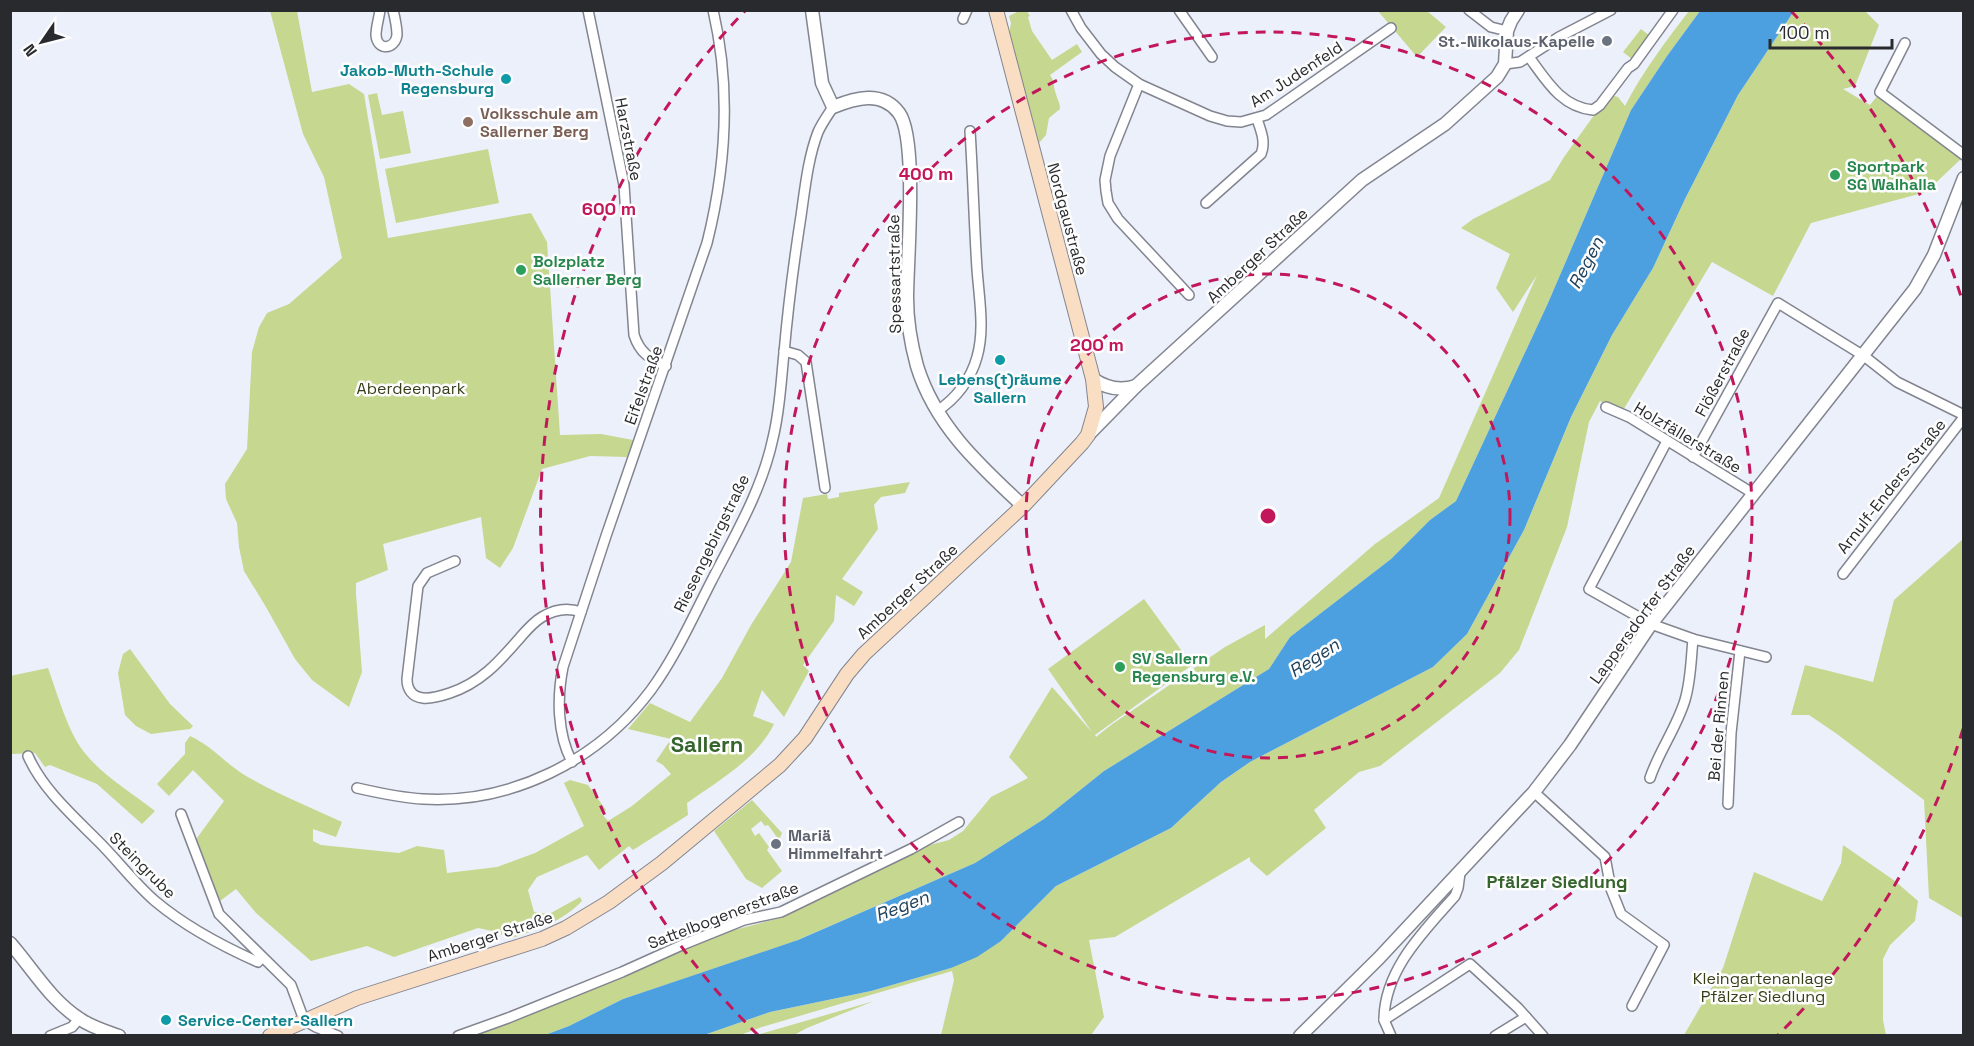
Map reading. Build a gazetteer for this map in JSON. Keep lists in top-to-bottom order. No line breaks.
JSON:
{"streets":{"main road":["Nordgaustraße","Amberger Straße"],"street":["Am Judenfeld","Harzstraße","Spessartstraße","Flößerstraße","Eifelstraße","Holzfällerstraße","Arnulf-Enders-Straße","Riesengebirgstraße","Lappersdorfer Straße","Bei der Rinnen","Steingrube","Sattelbogenerstraße"]},"crossings":[["Harzstraße","Eifelstraße"],["Nordgaustraße","Amberger Straße"],["Amberger Straße","Spessartstraße"],["Spessartstraße","Riesengebirgstraße"],["Flößerstraße","Holzfällerstraße"],["Flößerstraße","Lappersdorfer Straße"],["Eifelstraße","Riesengebirgstraße"],["Holzfällerstraße","Lappersdorfer Straße"]],"districts":["Sallern","Pfälzer Siedlung"],"water":["Regen"],"parks":["Aberdeenpark","Kleingartenanlage Pfälzer Siedlung"],"places":["St.-Nikolaus-Kapelle","Jakob-Muth-Schule Regensburg","Volksschule am Sallerner Berg","Sportpark SG Walhalla","Bolzplatz Sallerner Berg","Lebens(t)räume Sallern","SV Sallern Regensburg e.V.","Mariä Himmelfahrt","Service-Center-Sallern"],"scale_bar":"100 m","north":"bottom left","rings":["400 m","600 m","200 m"]}
